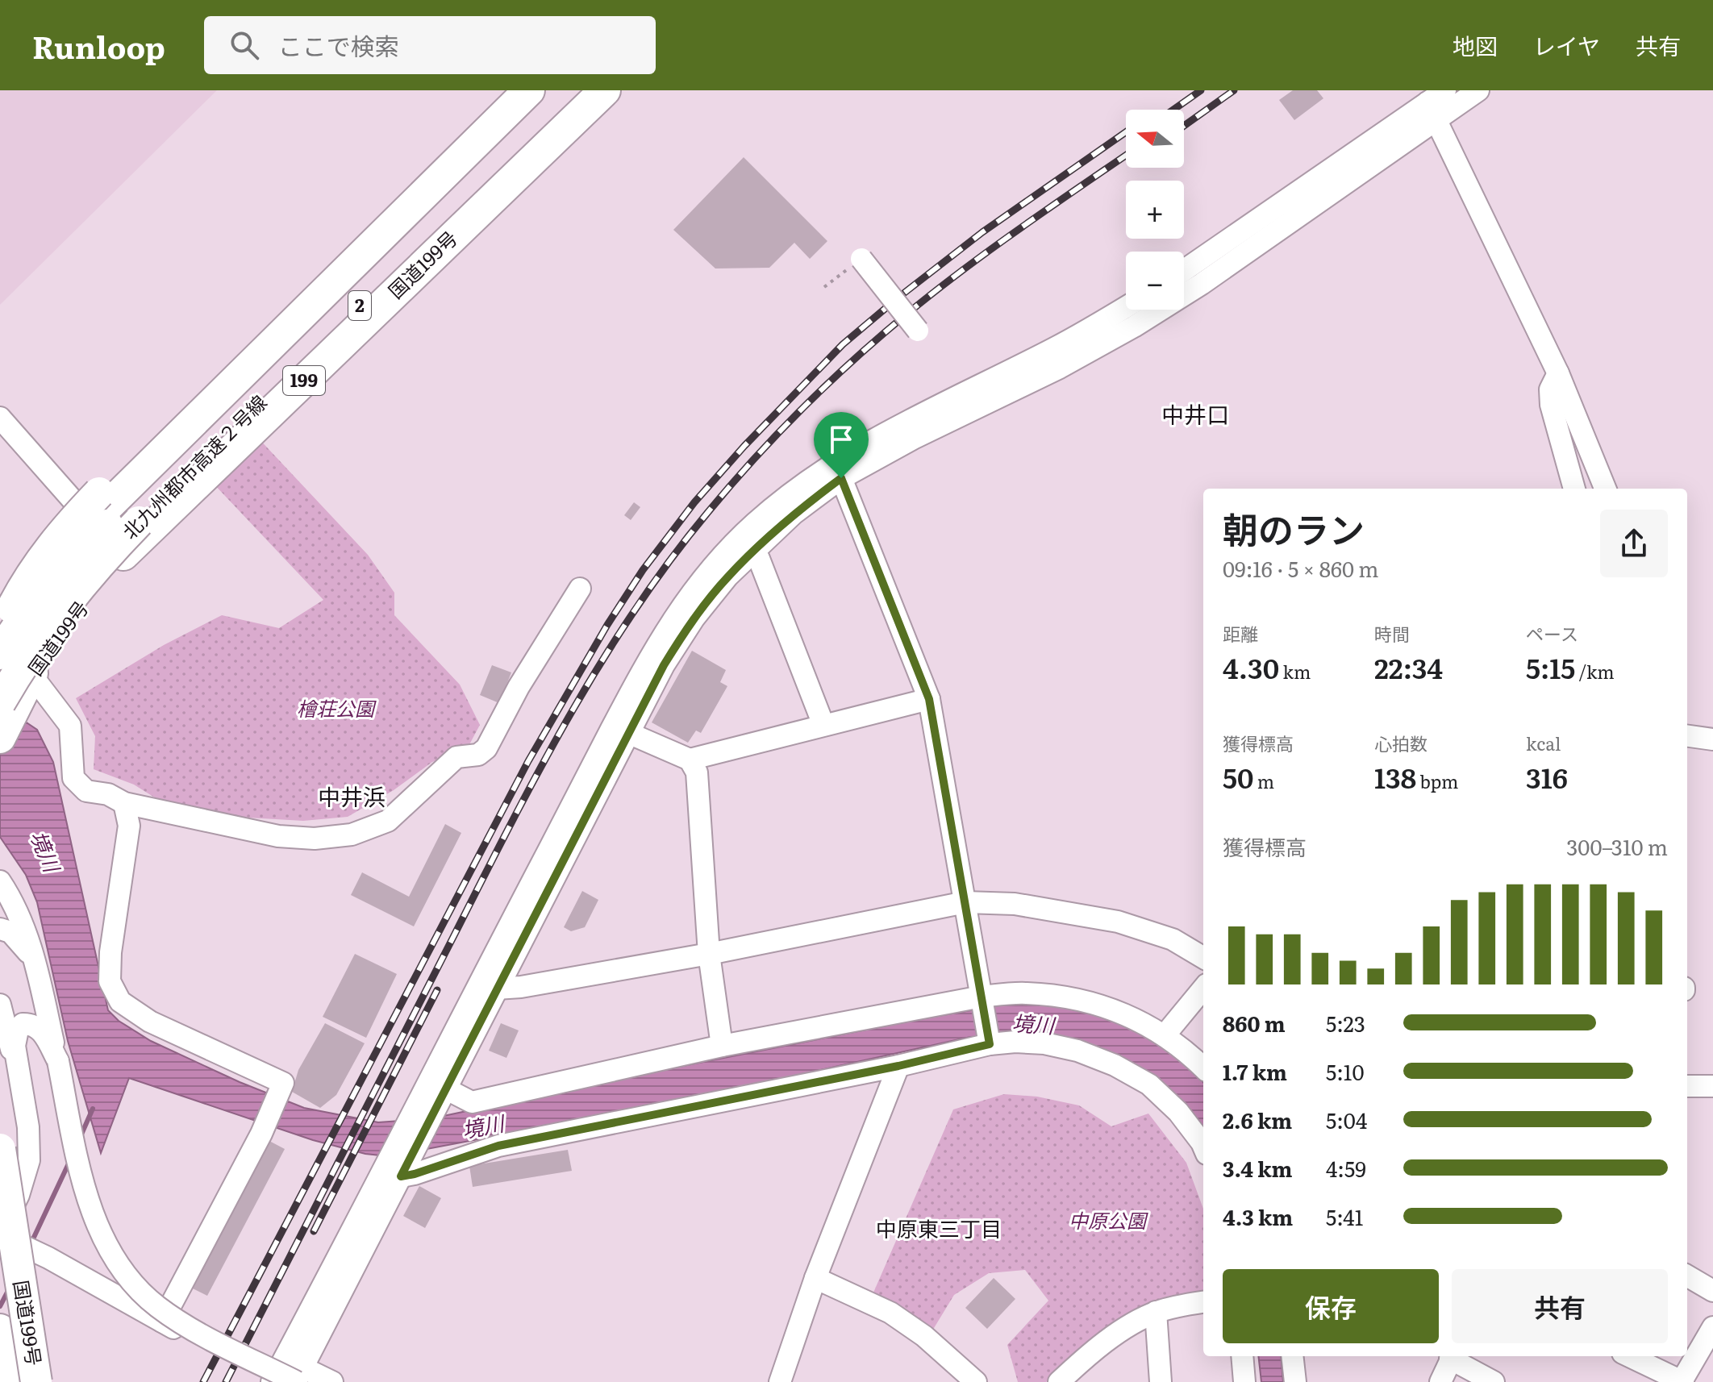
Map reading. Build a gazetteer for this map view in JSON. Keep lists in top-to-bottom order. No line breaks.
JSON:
{"streets":{"highway":["国道199号","2","199","北九州都市高速２号線"]},"crossings":[["国道199号","北九州都市高速２号線"]],"districts":["中井口","中井浜","中原東三丁目"],"water":["境川"],"parks":["檜荘公園","中原公園"],"north":"left","page":{"header":"Runloop","search":"ここで検索","nav":["地図","レイヤ","共有"],"map_buttons":["+","−"],"heading":["朝のラン","09:16 · 5 × 860 m"],"stats":[["距離","4.30 km"],["時間","22:34"],["ペース","5:15 /km"],["獲得標高","50 m"],["心拍数","138 bpm"],["kcal","316"]],"chart":["獲得標高","300–310 m"],"list":[{"name":"860 m","note":"5:23"},{"name":"1.7 km","note":"5:10"},{"name":"2.6 km","note":"5:04"},{"name":"3.4 km","note":"4:59"},{"name":"4.3 km","note":"5:41"}],"buttons":["保存","共有"]}}
